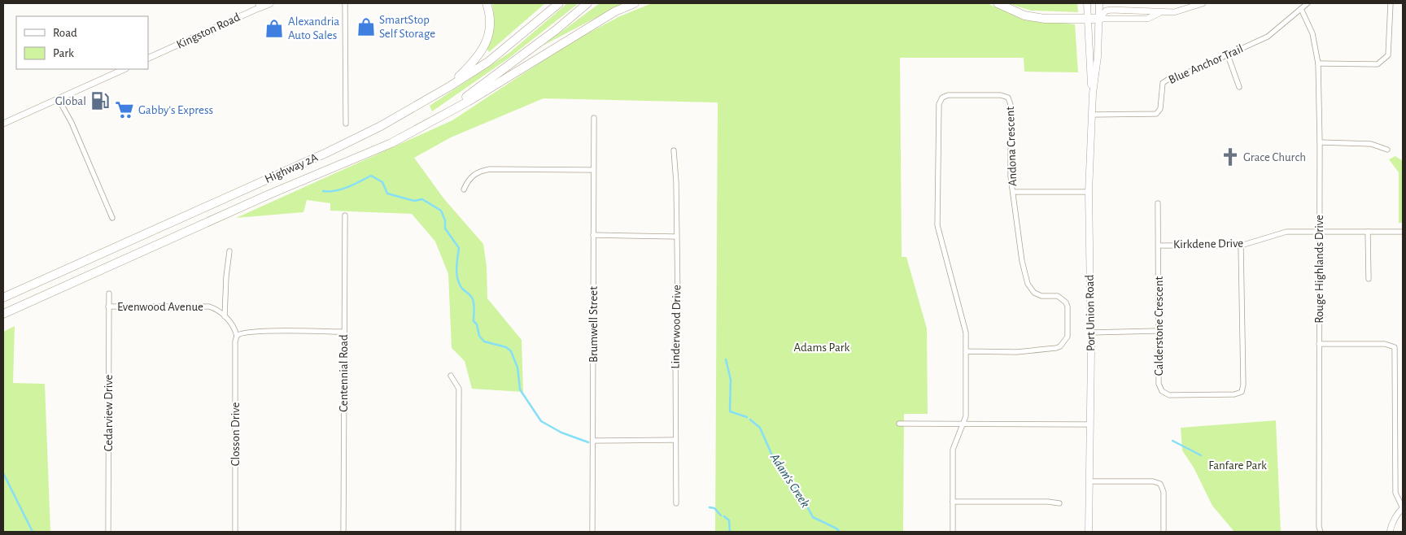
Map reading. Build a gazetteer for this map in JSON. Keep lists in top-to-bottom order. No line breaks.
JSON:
{"streets":{"highway":["Highway 2A"],"main road":["Kingston Road","Port Union Road"],"street":["Blue Anchor Trail","Andona Crescent","Kirkdene Drive","Rouge Highlands Drive","Evenwood Avenue","Brumwell Street","Calderstone Crescent","Linderwood Drive","Centennial Road","Cedarview Drive","Closson Drive"]},"crossings":[["Blue Anchor Trail","Rouge Highlands Drive"],["Blue Anchor Trail","Port Union Road"],["Kirkdene Drive","Rouge Highlands Drive"],["Kirkdene Drive","Calderstone Crescent"],["Evenwood Avenue","Cedarview Drive"],["Evenwood Avenue","Closson Drive"]],"water":["Adam's Creek"],"parks":["Adams Park","Fanfare Park"],"places":{"shop":["SmartStop Self Storage","Alexandria Auto Sales"],"fuel station":["Global"],"supermarket":["Gabby's Express"],"church":["Grace Church"]},"legend":["Road","Park"]}
